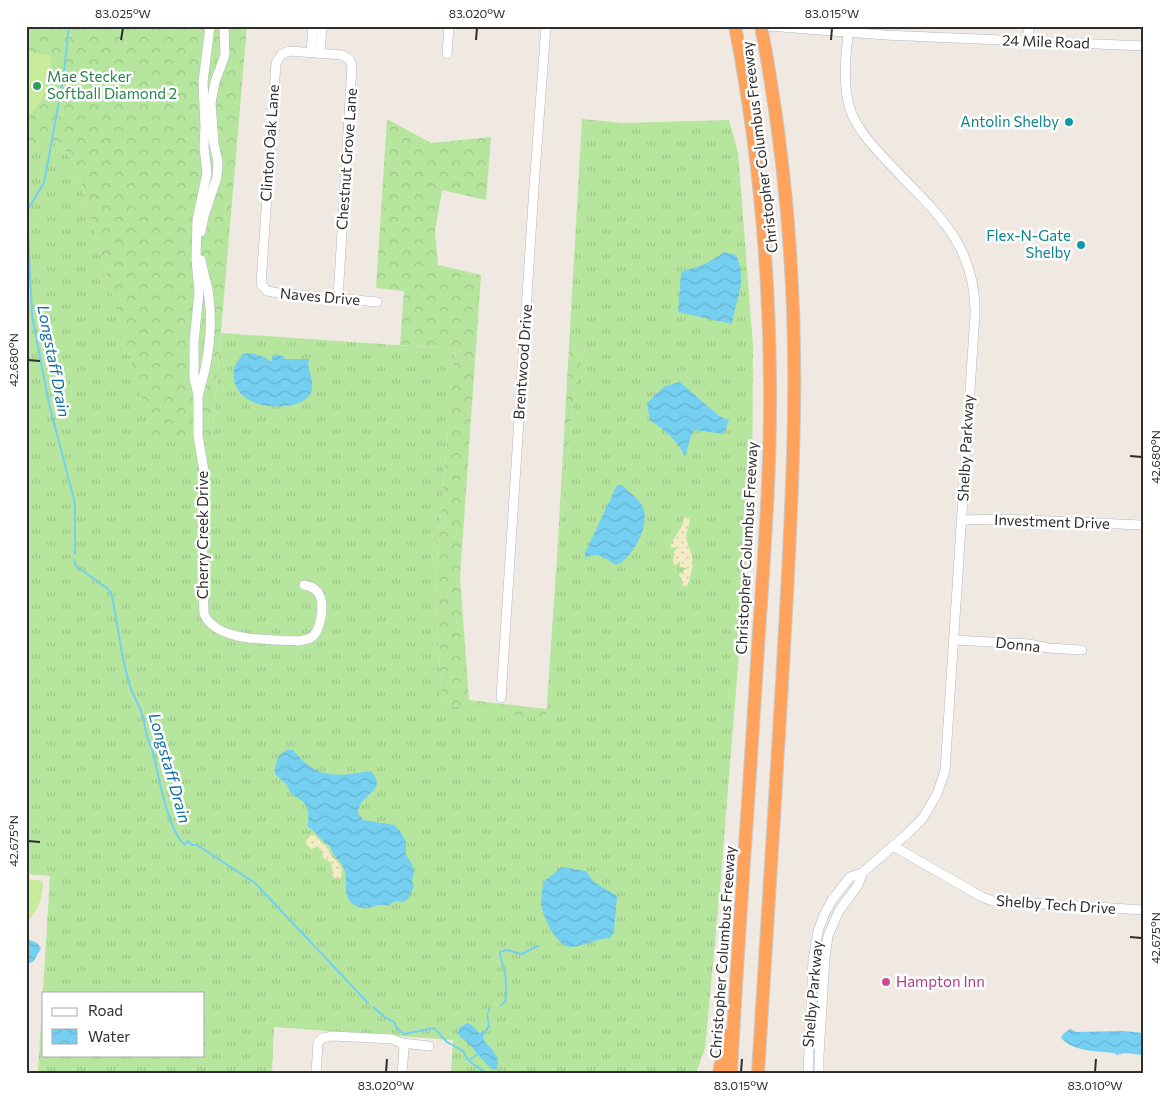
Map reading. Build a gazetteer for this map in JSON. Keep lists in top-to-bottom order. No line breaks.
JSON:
{"streets":{"highway":["Christopher Columbus Freeway"],"street":["24 Mile Road","Clinton Oak Lane","Chestnut Grove Lane","Naves Drive","Brentwood Drive","Shelby Parkway","Investment Drive","Cherry Creek Drive","Donna","Shelby Tech Drive"]},"crossings":[["24 Mile Road","Shelby Parkway"],["Clinton Oak Lane","Chestnut Grove Lane"],["Clinton Oak Lane","Naves Drive"],["Chestnut Grove Lane","Naves Drive"],["Shelby Parkway","Investment Drive"],["Shelby Parkway","Donna"],["Shelby Parkway","Shelby Tech Drive"]],"water":["Longstaff Drain"],"places":["Mae Stecker Softball Diamond 2","Antolin Shelby","Flex-N-Gate Shelby","Hampton Inn"],"legend":["Road","Water"],"coordinates":["83.025°W","83.020°W","83.015°W","42.680°N","42.675°N","83.010°W"]}
